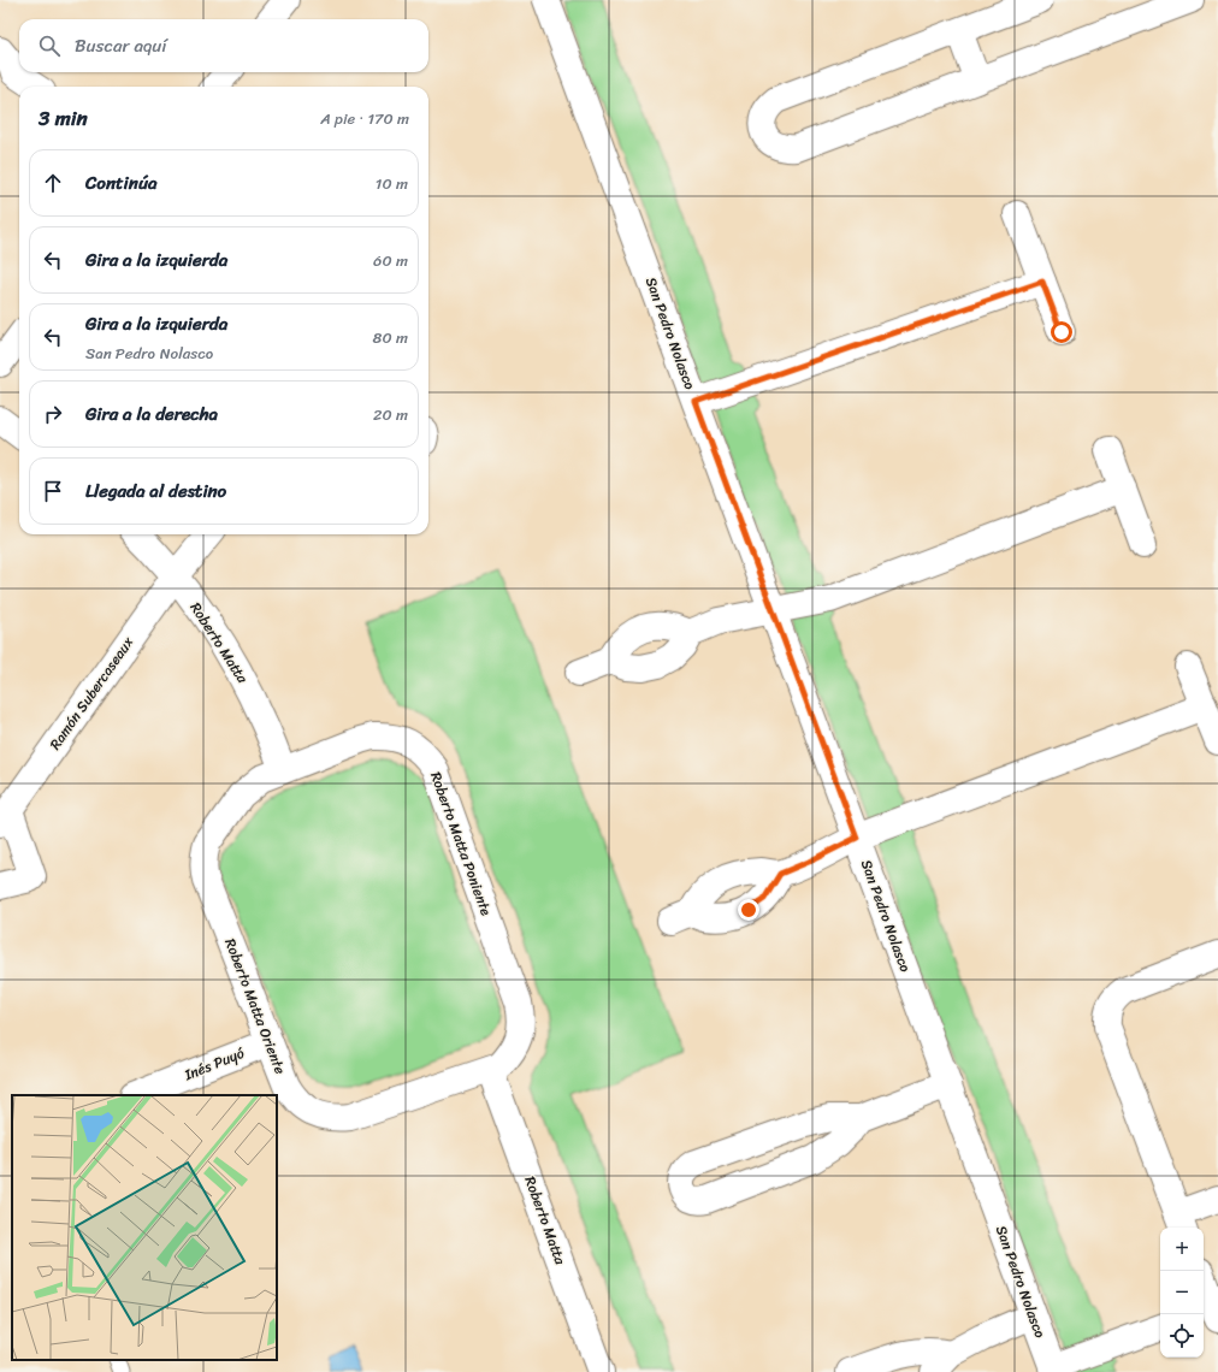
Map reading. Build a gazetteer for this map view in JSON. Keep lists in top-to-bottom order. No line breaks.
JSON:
{"streets":{"street":["San Pedro Nolasco","Roberto Matta","Ramón Subercaseaux","Roberto Matta Poniente","Roberto Matta Oriente","Inés Puyó"]},"crossings":[["Roberto Matta","Ramón Subercaseaux"],["Roberto Matta","Roberto Matta Poniente"],["Roberto Matta","Roberto Matta Oriente"],["Roberto Matta Poniente","Roberto Matta Oriente"],["Roberto Matta Oriente","Inés Puyó"]],"page":{"search":"Buscar aquí","heading":["3 min","A pie · 170 m"],"list":[["Continúa","10 m"],["Gira a la izquierda","60 m"],["Gira a la izquierda","San Pedro Nolasco","80 m"],["Gira a la derecha","20 m"],"Llegada al destino"],"map_buttons":["+","−"]}}
